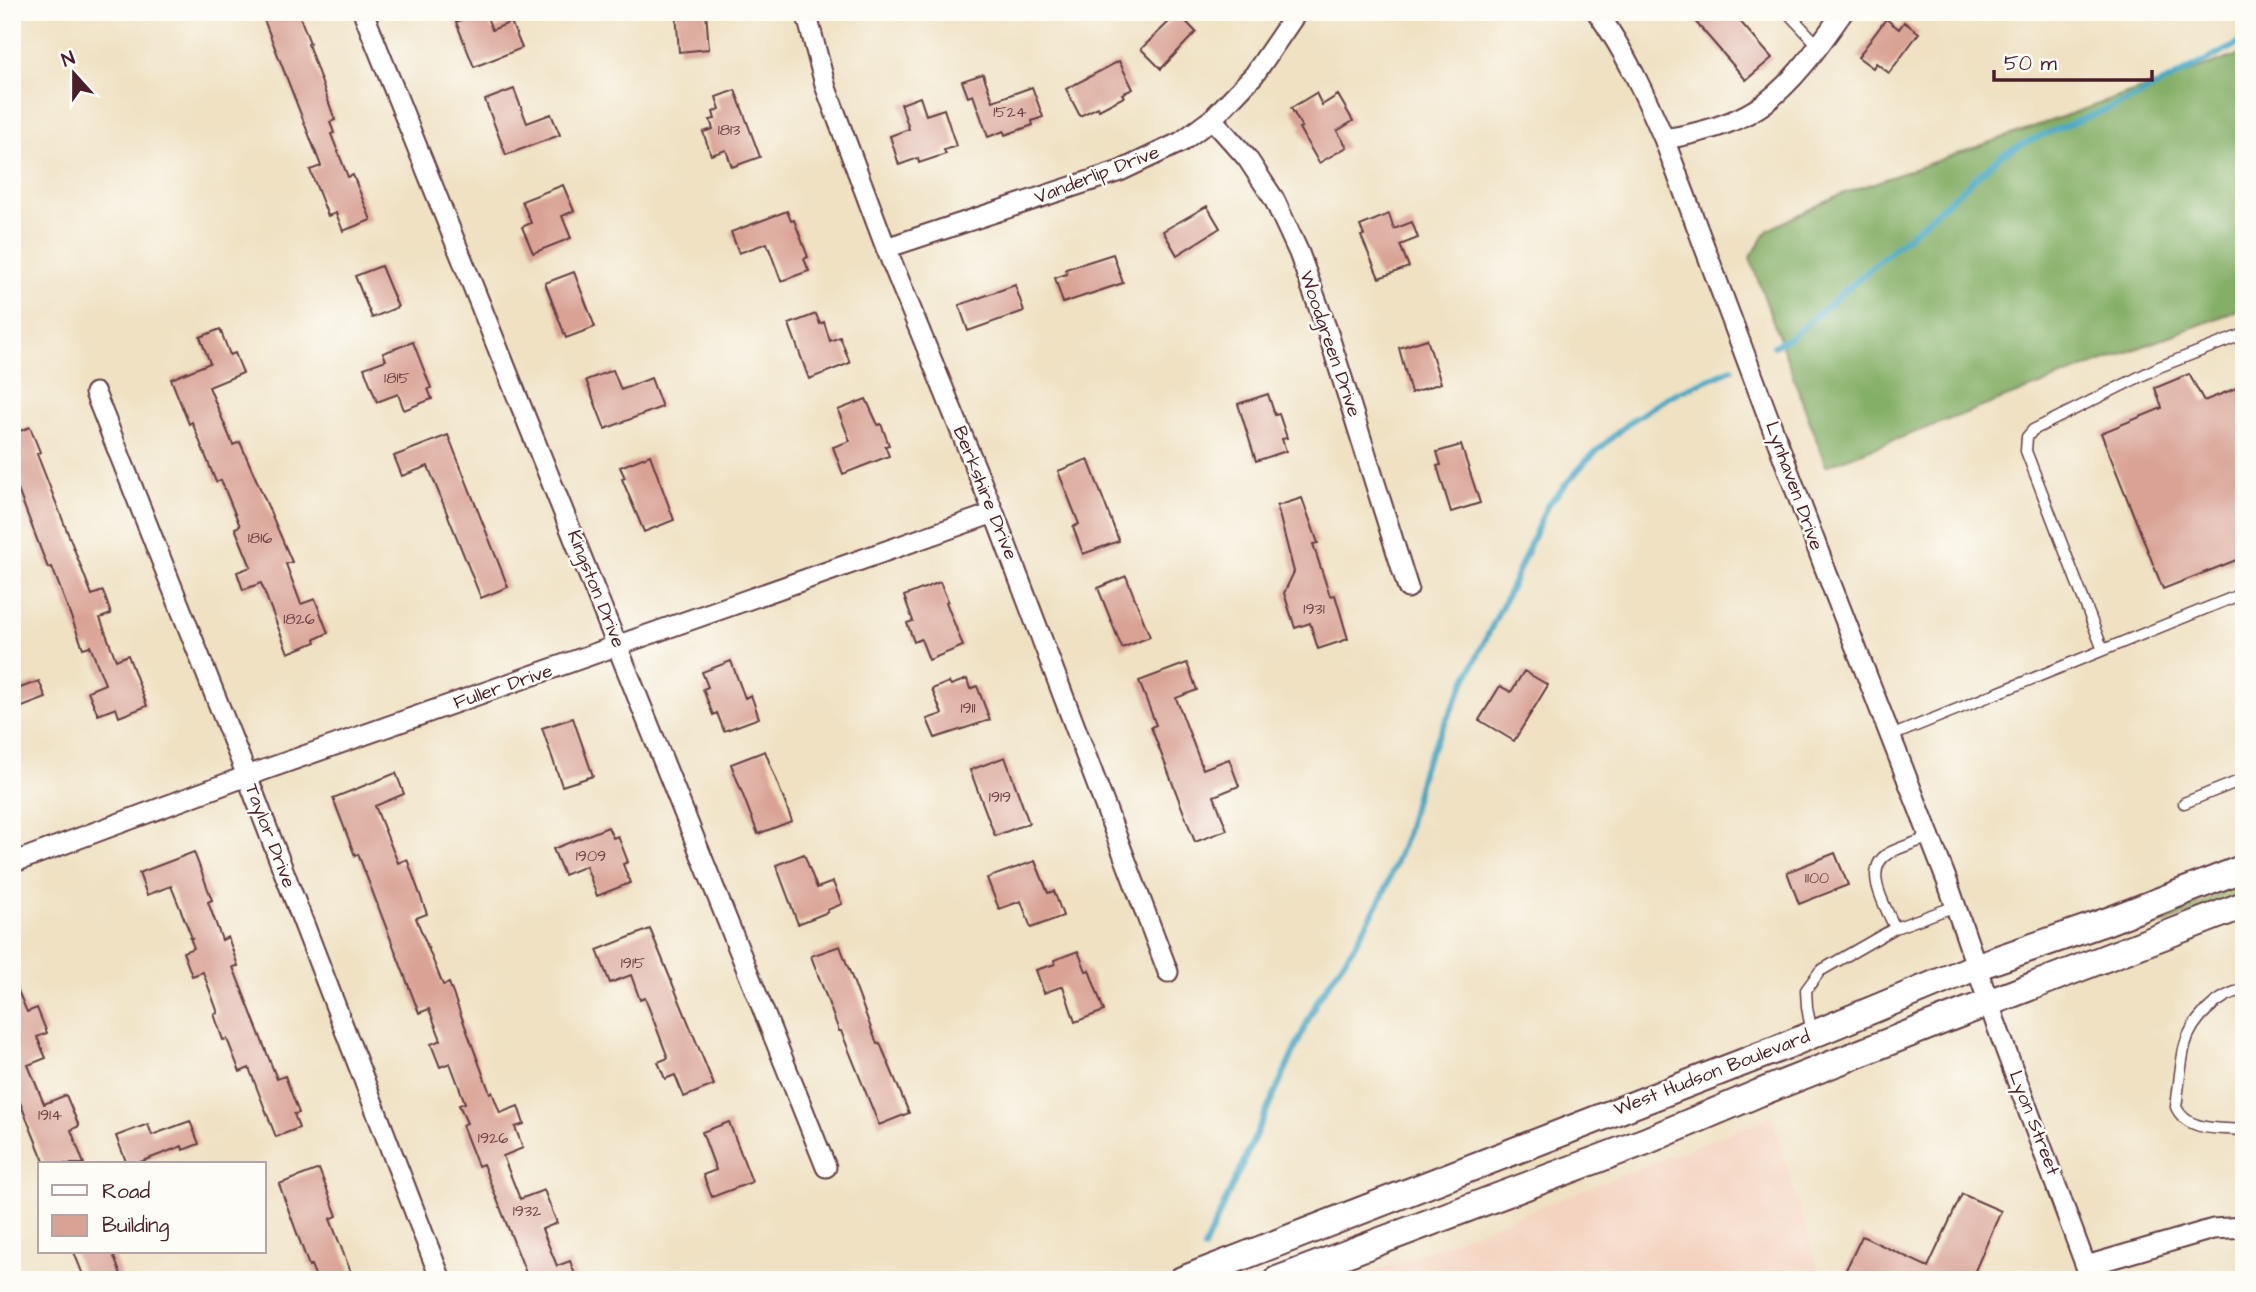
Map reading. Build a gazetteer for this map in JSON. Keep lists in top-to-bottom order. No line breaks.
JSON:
{"streets":{"main road":["West Hudson Boulevard"],"street":["Vanderlip Drive","Woodgreen Drive","Lynhaven Drive","Berkshire Drive","Kingston Drive","Fuller Drive","Taylor Drive","Lyon Street"]},"crossings":[["Vanderlip Drive","Woodgreen Drive"],["Vanderlip Drive","Berkshire Drive"],["Lynhaven Drive","West Hudson Boulevard"],["Lynhaven Drive","Lyon Street"],["Berkshire Drive","Fuller Drive"],["Kingston Drive","Fuller Drive"],["Fuller Drive","Taylor Drive"],["West Hudson Boulevard","Lyon Street"]],"house_numbers":["1524","1813","1815","1816","1931","1826","1911","1919","1909","1100","1915","1914","1926","1932"],"legend":["Road","Building"],"scale_bar":"50 m","north":"top"}
